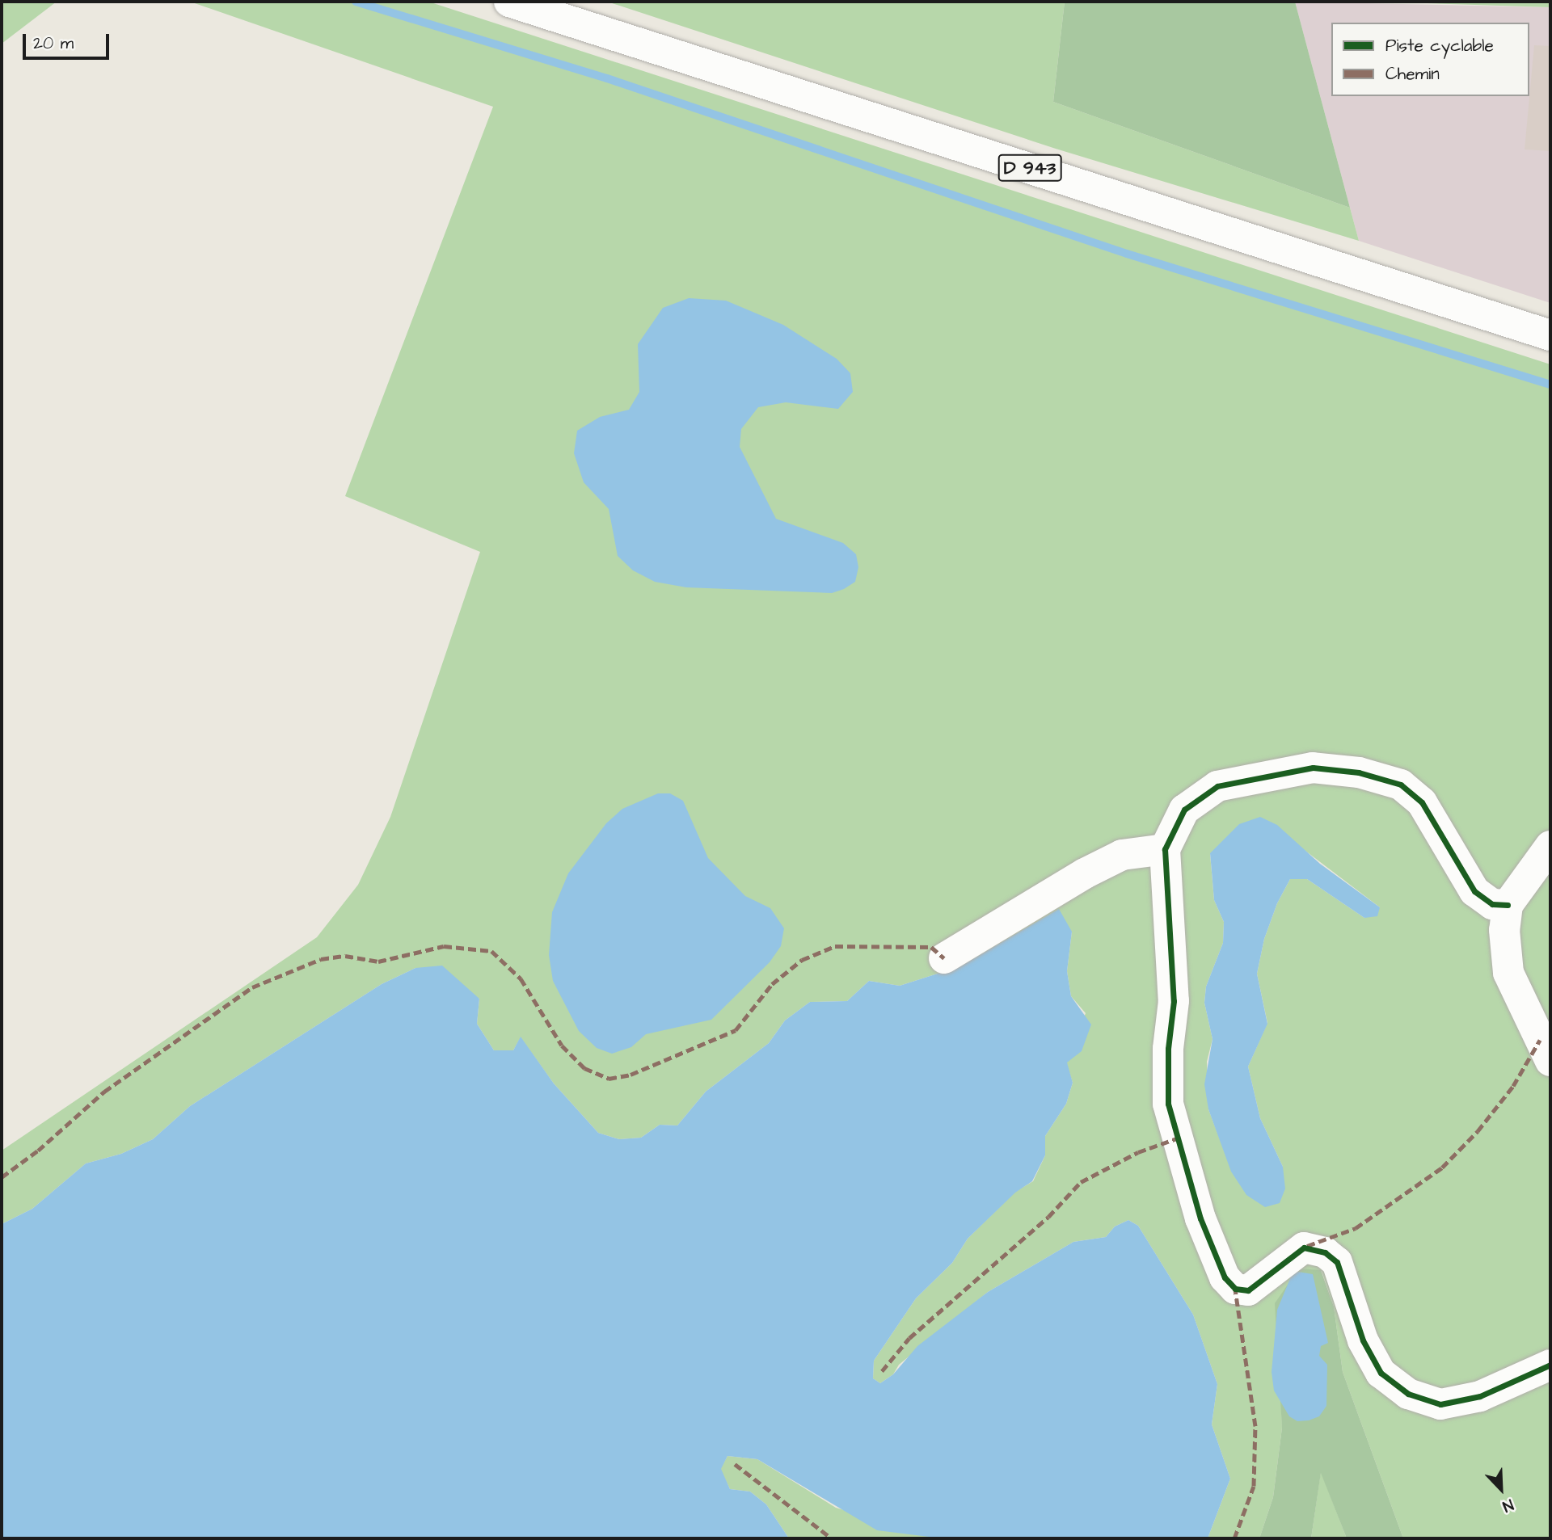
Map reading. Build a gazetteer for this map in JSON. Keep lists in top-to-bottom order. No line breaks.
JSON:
{"streets":{"street":["D 943"]},"legend":["Piste cyclable","Chemin"],"scale_bar":"20 m","north":"bottom right"}
